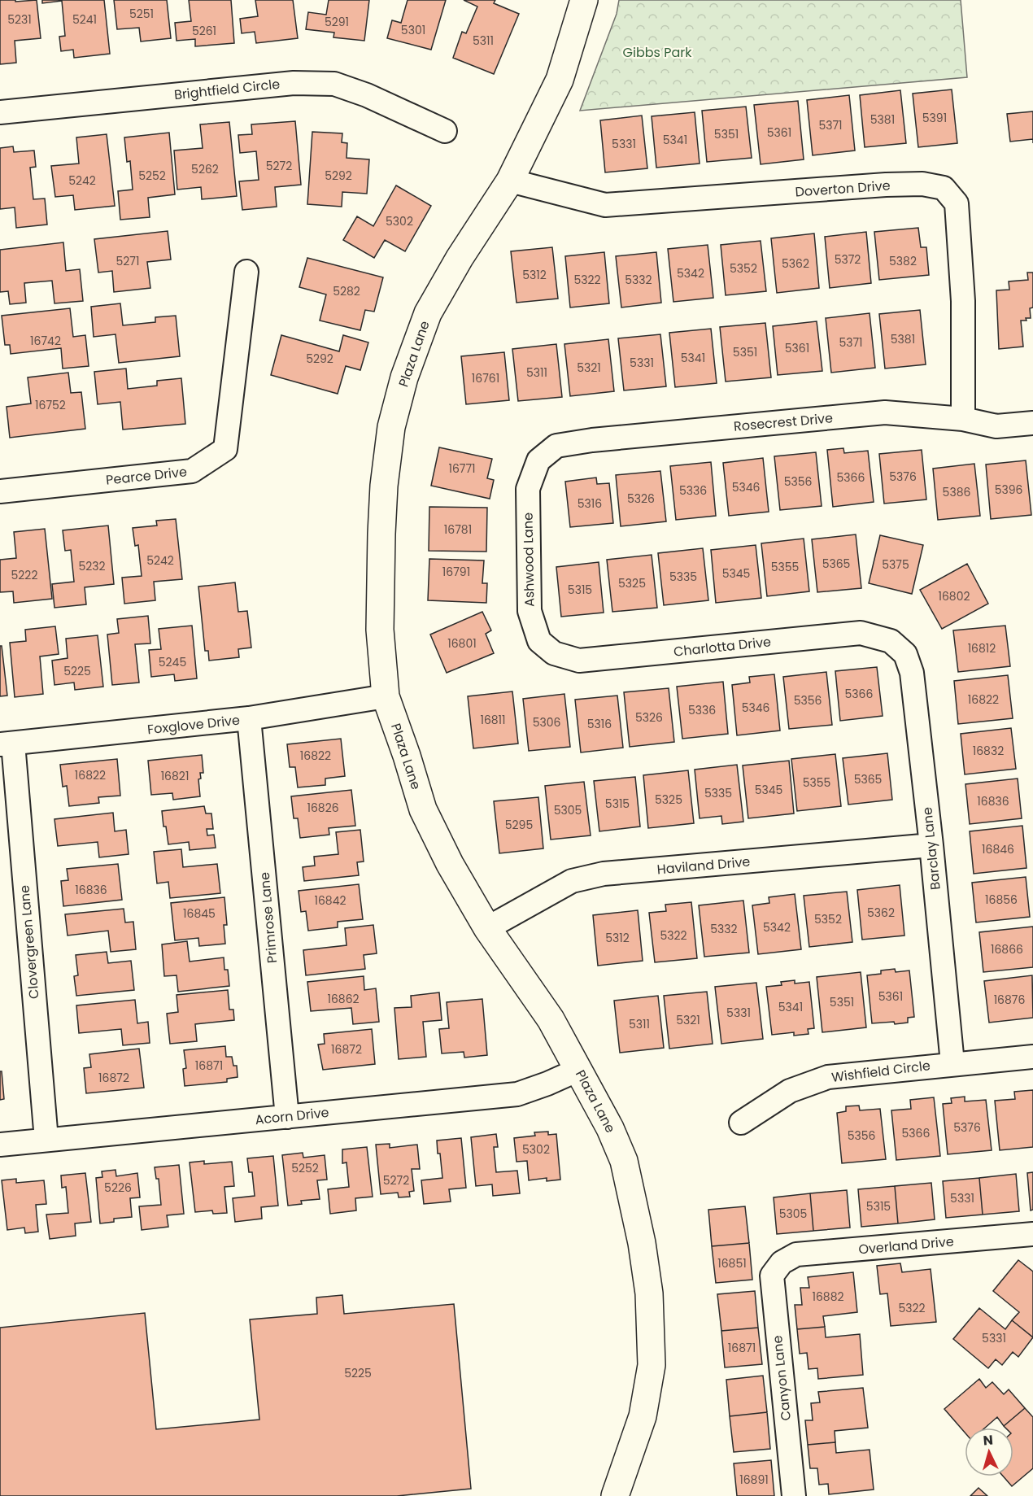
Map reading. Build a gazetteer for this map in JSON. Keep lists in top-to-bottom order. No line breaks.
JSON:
{"streets":{"street":["Brightfield Circle","Doverton Drive","Plaza Lane","Rosecrest Drive","Pearce Drive","Ashwood Lane","Charlotta Drive","Foxglove Drive","Barclay Lane","Haviland Drive","Primrose Lane","Clovergreen Lane","Wishfield Circle","Acorn Drive","Overland Drive","Canyon Lane"]},"crossings":[["Doverton Drive","Plaza Lane"],["Doverton Drive","Rosecrest Drive"],["Plaza Lane","Foxglove Drive"],["Plaza Lane","Haviland Drive"],["Plaza Lane","Acorn Drive"],["Rosecrest Drive","Ashwood Lane"],["Ashwood Lane","Charlotta Drive"],["Charlotta Drive","Barclay Lane"],["Foxglove Drive","Primrose Lane"],["Foxglove Drive","Clovergreen Lane"],["Barclay Lane","Haviland Drive"],["Barclay Lane","Wishfield Circle"],["Primrose Lane","Acorn Drive"],["Clovergreen Lane","Acorn Drive"],["Overland Drive","Canyon Lane"]],"parks":["Gibbs Park"],"house_numbers":["5251","5231","5241","5291","5301","5261","5311","5391","5381","5371","5361","5351","5341","5331","5272","5262","5252","5292","5242","5302","5372","5271","5382","5362","5352","5342","5312","5322","5332","5282","5381","16742","5371","5361","5351","5341","5292","5331","5321","5311","16761","16752","16771","5376","5366","5356","5346","5396","5336","5386","5326","5316","16781","5242","5365","5375","5232","5355","16791","5345","5222","5335","5325","5315","16802","16801","16812","5245","5225","5366","16822","5356","5346","5336","5326","16811","5306","5316","16832","16822","16822","16821","5365","5355","5345","5335","5325","16836","5315","16826","5305","5295","16846","16836","16856","16842","5362","16845","5352","5342","5332","5322","5312","16866","5361","16862","16876","5351","5341","5331","5321","5311","16872","16871","16872","5376","5366","5356","5302","5252","5272","5226","5331","5315","5305","16851","16882","5322","5331","16871","5225","16891"],"north":"top"}
